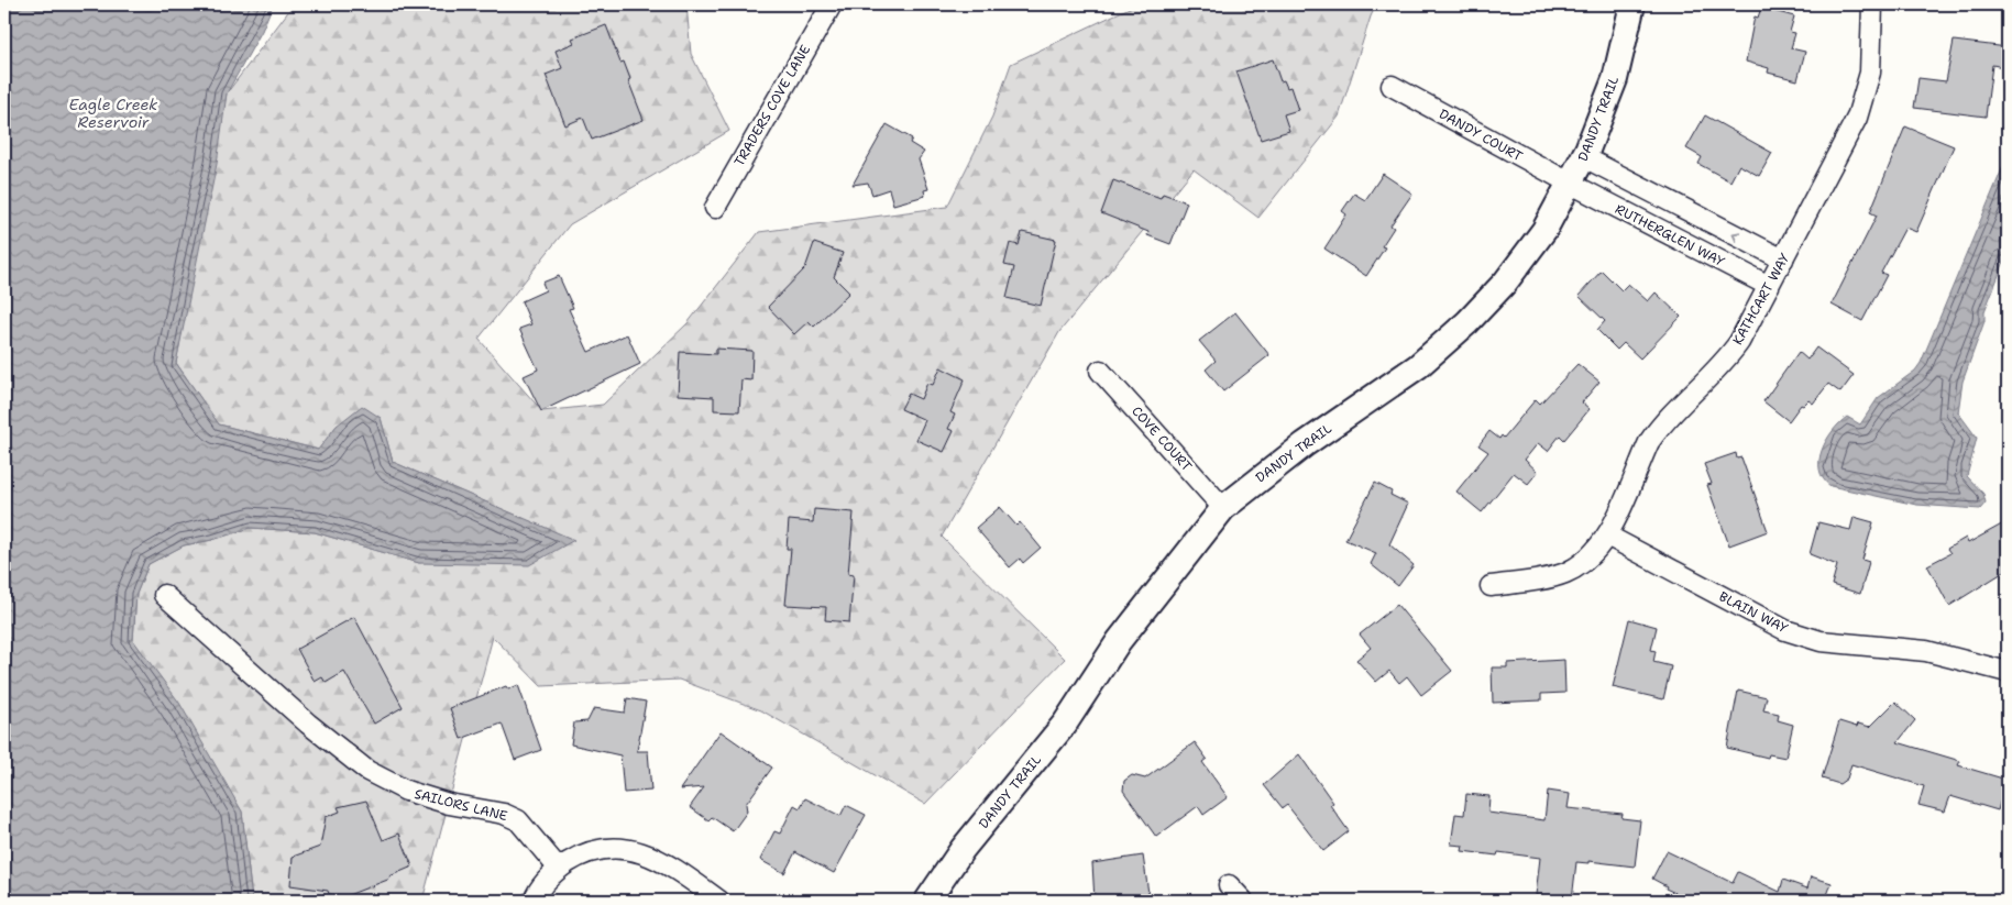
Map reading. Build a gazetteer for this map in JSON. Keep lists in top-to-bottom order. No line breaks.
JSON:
{"streets":{"street":["TRADERS COVE LANE","DANDY TRAIL","DANDY COURT","RUTHERGLEN WAY","KATHCART WAY","COVE COURT","BLAIN WAY","SAILORS LANE"]},"crossings":[["DANDY TRAIL","DANDY COURT"],["DANDY TRAIL","RUTHERGLEN WAY"],["DANDY TRAIL","COVE COURT"],["DANDY COURT","RUTHERGLEN WAY"],["RUTHERGLEN WAY","KATHCART WAY"],["KATHCART WAY","BLAIN WAY"]],"water":["Eagle Creek Reservoir"]}
